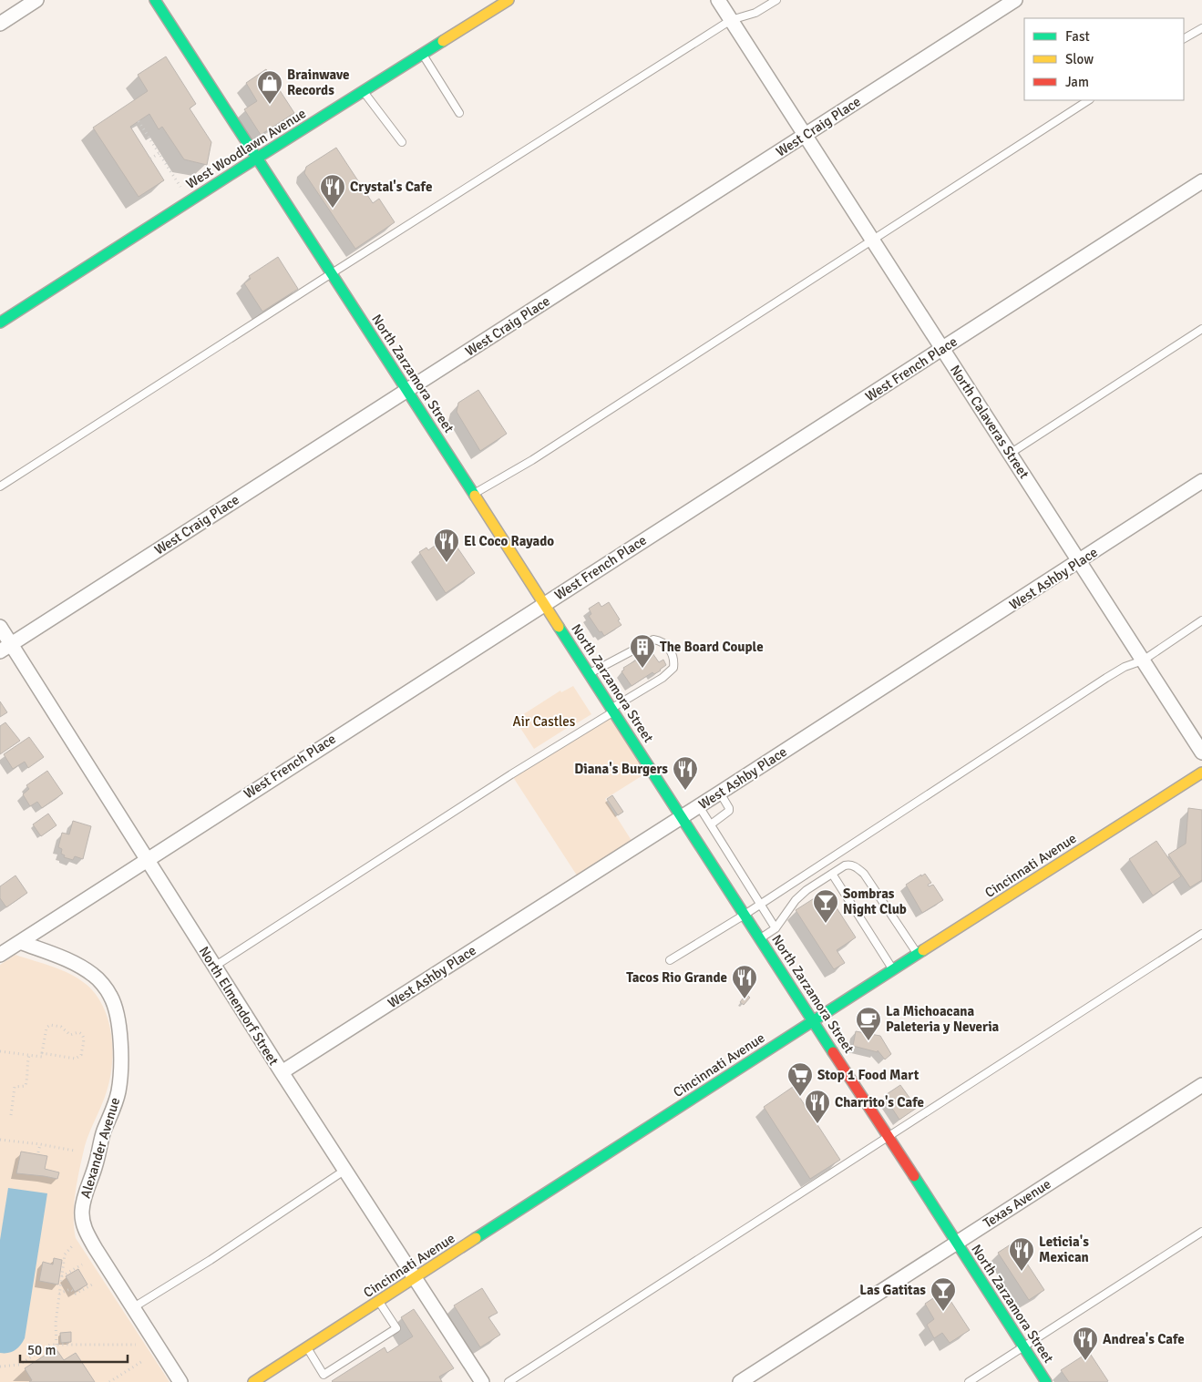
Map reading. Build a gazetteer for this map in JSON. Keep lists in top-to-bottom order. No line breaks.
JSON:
{"streets":{"street":["West Craig Place","West Woodlawn Avenue","West French Place","North Zarzamora Street","North Calaveras Street","West Ashby Place","Cincinnati Avenue","North Elmendorf Street","Alexander Avenue","Texas Avenue"]},"crossings":[["West Craig Place","North Zarzamora Street"],["West Craig Place","North Calaveras Street"],["West Craig Place","North Elmendorf Street"],["West Woodlawn Avenue","North Zarzamora Street"],["West French Place","North Zarzamora Street"],["West French Place","North Calaveras Street"],["West French Place","North Elmendorf Street"],["West French Place","Alexander Avenue"],["North Zarzamora Street","West Ashby Place"],["North Zarzamora Street","Cincinnati Avenue"],["North Zarzamora Street","Texas Avenue"],["North Calaveras Street","West Ashby Place"],["West Ashby Place","North Elmendorf Street"],["Cincinnati Avenue","North Elmendorf Street"]],"parks":["Air Castles"],"places":{"shop":["Brainwave Records"],"restaurant":["Crystal's Cafe","El Coco Rayado","Diana's Burgers","Tacos Rio Grande","Charrito's Cafe","Leticia's Mexican","Andrea's Cafe"],"building":["The Board Couple"],"bar":["Sombras Night Club","Las Gatitas"],"cafe":["La Michoacana Paleteria y Neveria"],"supermarket":["Stop 1 Food Mart"]},"legend":["Fast","Slow","Jam"],"scale_bar":"50 m"}
